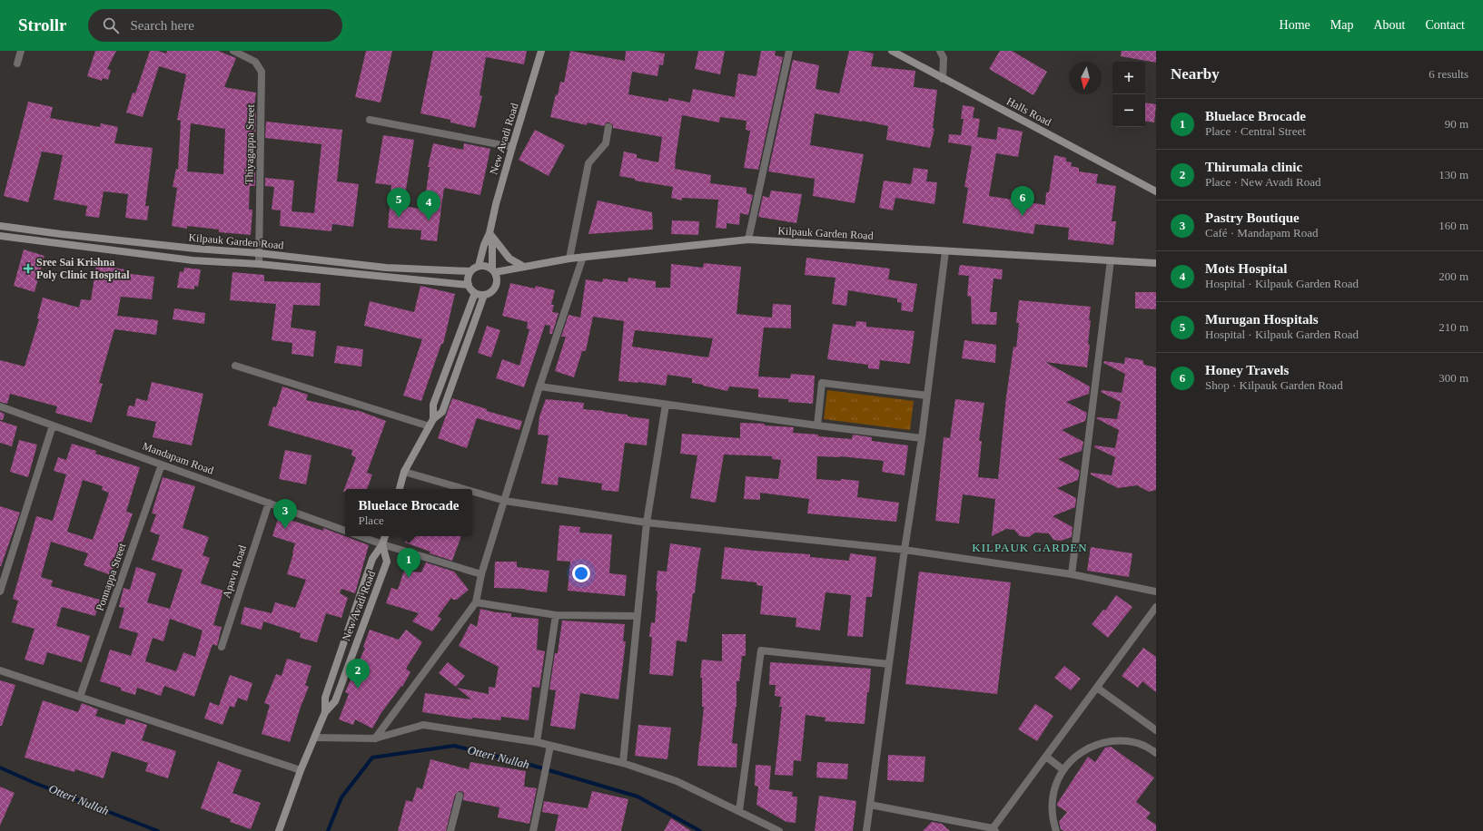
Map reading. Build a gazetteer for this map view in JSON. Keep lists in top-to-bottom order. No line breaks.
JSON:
{"streets":{"main road":["Halls Road","New Avadi Road","Kilpauk Garden Road"],"street":["Thiyagappa Street","Mandapam Road","Apavu Road","Ponnappa Street"]},"crossings":[["New Avadi Road","Kilpauk Garden Road"],["Thiyagappa Street","Kilpauk Garden Road"],["Mandapam Road","Apavu Road"],["Mandapam Road","Ponnappa Street"]],"districts":["KILPAUK GARDEN"],"water":["Otteri Nullah"],"places":{"health":["Sree Sai Krishna Poly Clinic Hospital"]},"north":"bottom","page":{"header":"Strollr","search":"Search here","nav":["Home","Map","About","Contact"],"heading":["Nearby","6 results"],"map_buttons":["+","−"],"list":[{"mark":"1","name":"Bluelace Brocade","note":"Place · Central Street","value":"90 m"},{"mark":"2","name":"Thirumala clinic","note":"Place · New Avadi Road","value":"130 m"},{"mark":"3","name":"Pastry Boutique","note":"Café · Mandapam Road","value":"160 m"},{"mark":"4","name":"Mots Hospital","note":"Hospital · Kilpauk Garden Road","value":"200 m"},{"mark":"5","name":"Murugan Hospitals","note":"Hospital · Kilpauk Garden Road","value":"210 m"},{"mark":"6","name":"Honey Travels","note":"Shop · Kilpauk Garden Road","value":"300 m"}],"pins":["6","5","4","3","1","2"],"popup":["Bluelace Brocade","Place"]}}
